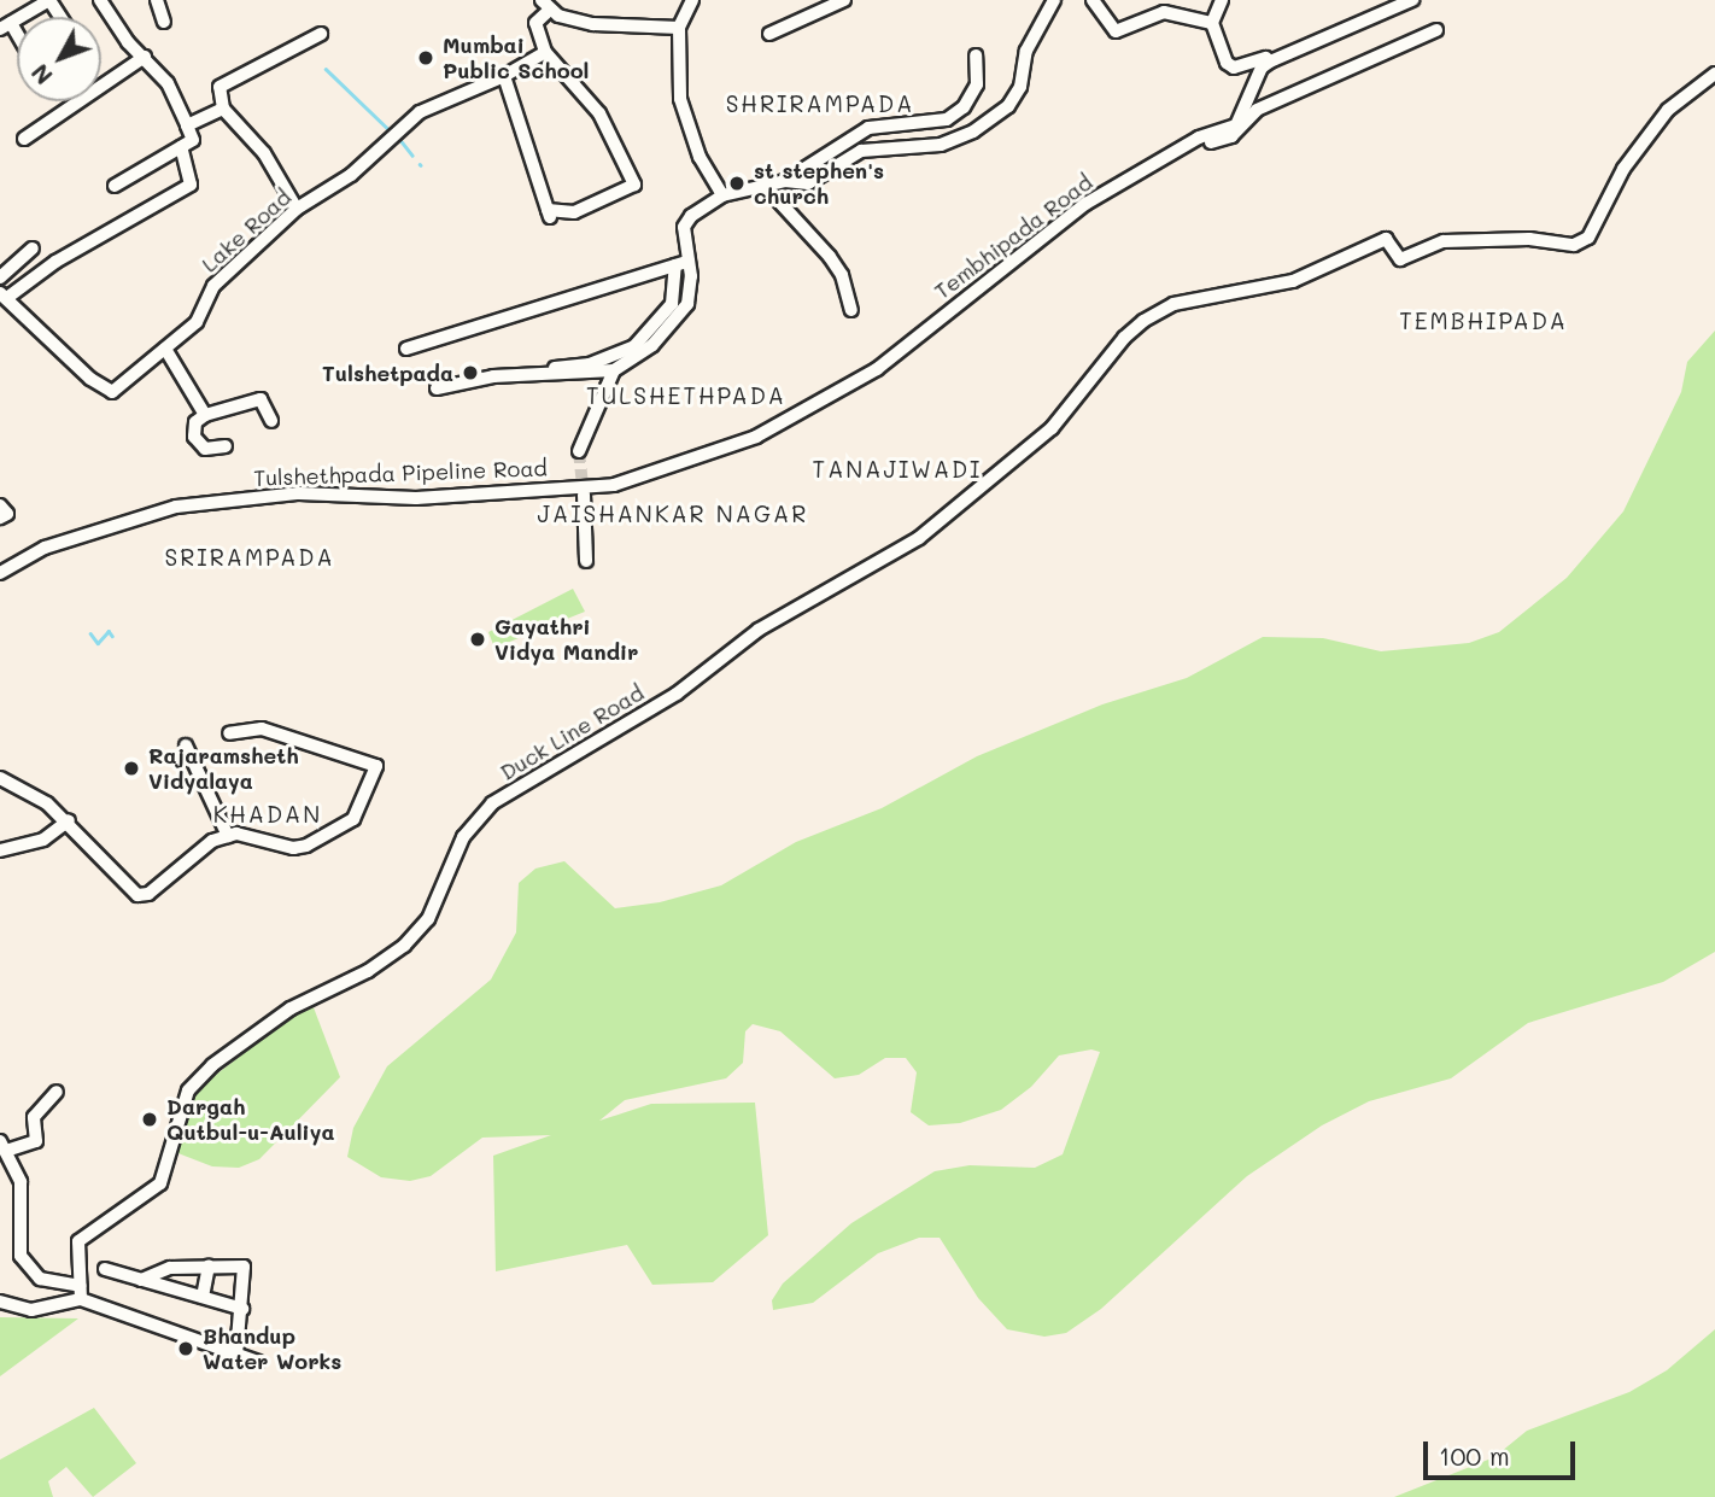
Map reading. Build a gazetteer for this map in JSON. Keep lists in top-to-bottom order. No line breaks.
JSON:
{"streets":{"street":["Lake Road","Tembhipada Road","Tulshethpada Pipeline Road","Duck Line Road"]},"crossings":[["Tembhipada Road","Tulshethpada Pipeline Road"]],"districts":["SHRIRAMPADA","TEMBHIPADA","TULSHETHPADA","TANAJIWADI","JAISHANKAR NAGAR","SRIRAMPADA","KHADAN"],"places":["Mumbai Public School","st stephen's church","Tulshetpada","Gayathri Vidya Mandir","Rajaramsheth Vidyalaya","Dargah Qutbul-u-Auliya","Bhandup Water Works"],"scale_bar":"100 m","north":"bottom left"}
